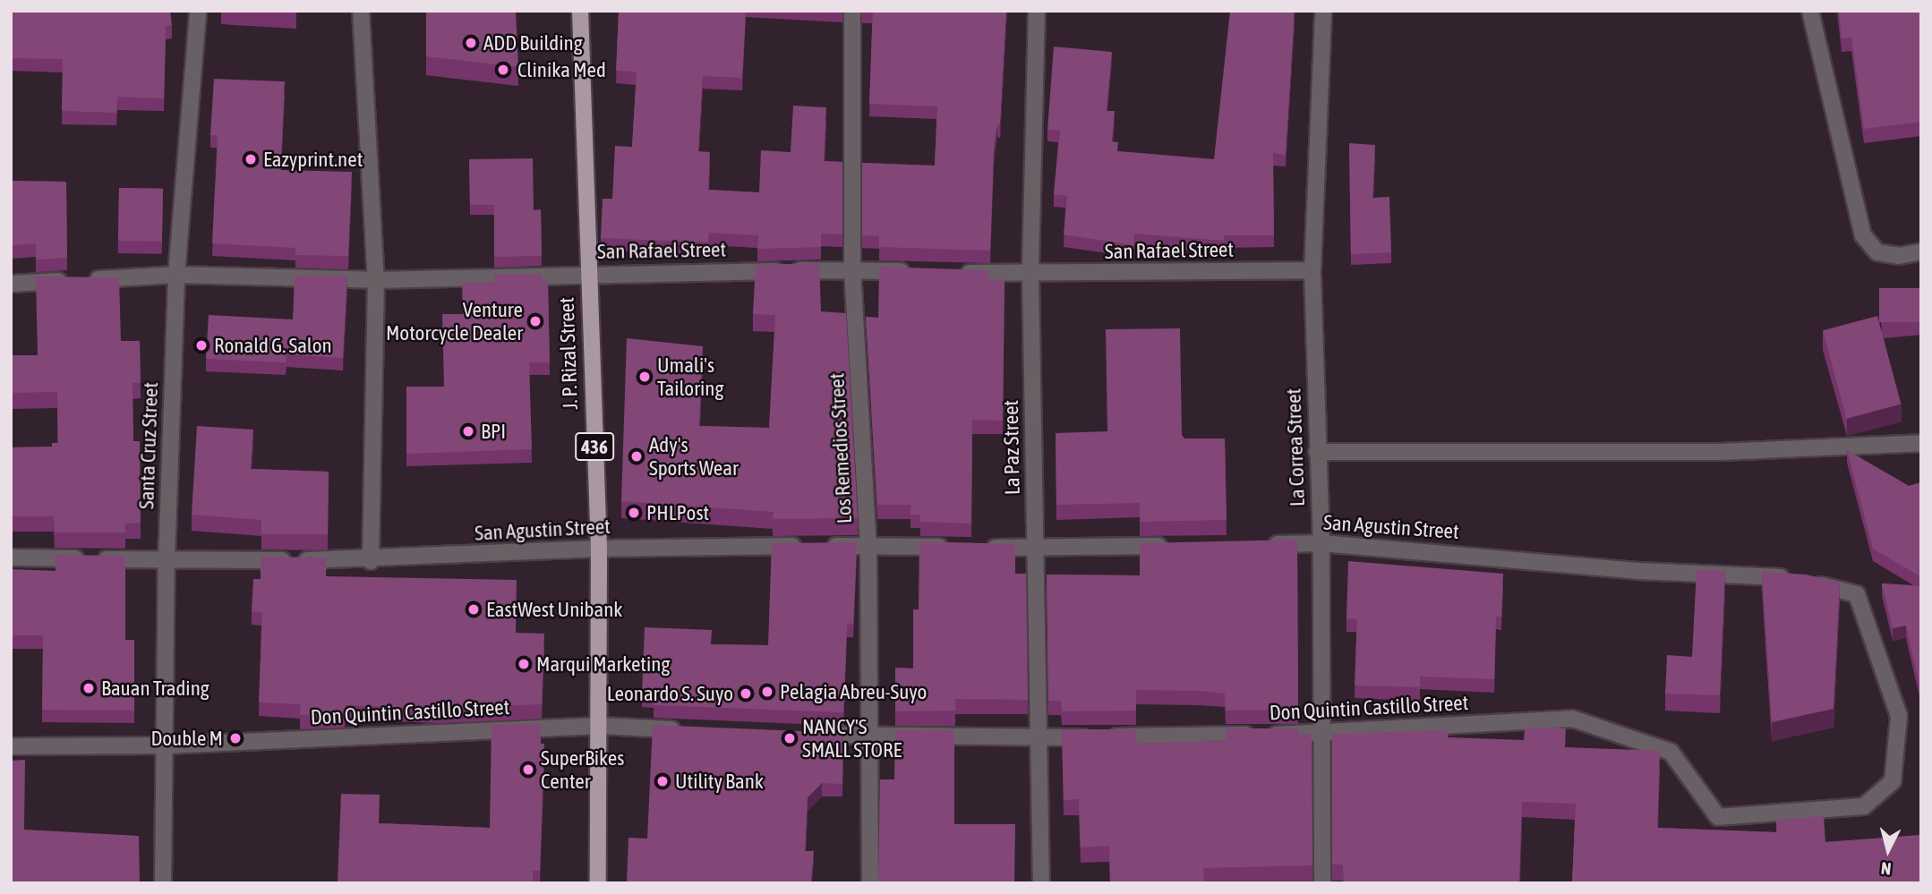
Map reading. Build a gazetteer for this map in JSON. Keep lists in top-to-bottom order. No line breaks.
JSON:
{"streets":{"main road":["J. P. Rizal Street","436"],"street":["San Rafael Street","Santa Cruz Street","La Paz Street","La Correa Street","Los Remedios Street","San Agustin Street","Don Quintin Castillo Street"]},"crossings":[["San Rafael Street","J. P. Rizal Street"],["San Rafael Street","Santa Cruz Street"],["San Rafael Street","La Paz Street"],["San Rafael Street","La Correa Street"],["San Rafael Street","Los Remedios Street"],["J. P. Rizal Street","San Agustin Street"],["J. P. Rizal Street","Don Quintin Castillo Street"],["Santa Cruz Street","San Agustin Street"],["Santa Cruz Street","Don Quintin Castillo Street"],["La Paz Street","Don Quintin Castillo Street"],["La Correa Street","San Agustin Street"],["La Correa Street","Don Quintin Castillo Street"],["Los Remedios Street","San Agustin Street"],["Los Remedios Street","Don Quintin Castillo Street"],["San Agustin Street","Don Quintin Castillo Street"]],"places":["ADD Building","Clinika Med","Eazyprint.net","Venture Motorcycle Dealer","Ronald G. Salon","Umali's Tailoring","BPI","Ady's Sports Wear","PHLPost","EastWest Unibank","Marqui Marketing","Bauan Trading","Pelagia Abreu-Suyo","Leonardo S. Suyo","Double M","NANCY'S SMALL STORE","SuperBikes Center","Utility Bank"],"north":"bottom"}
